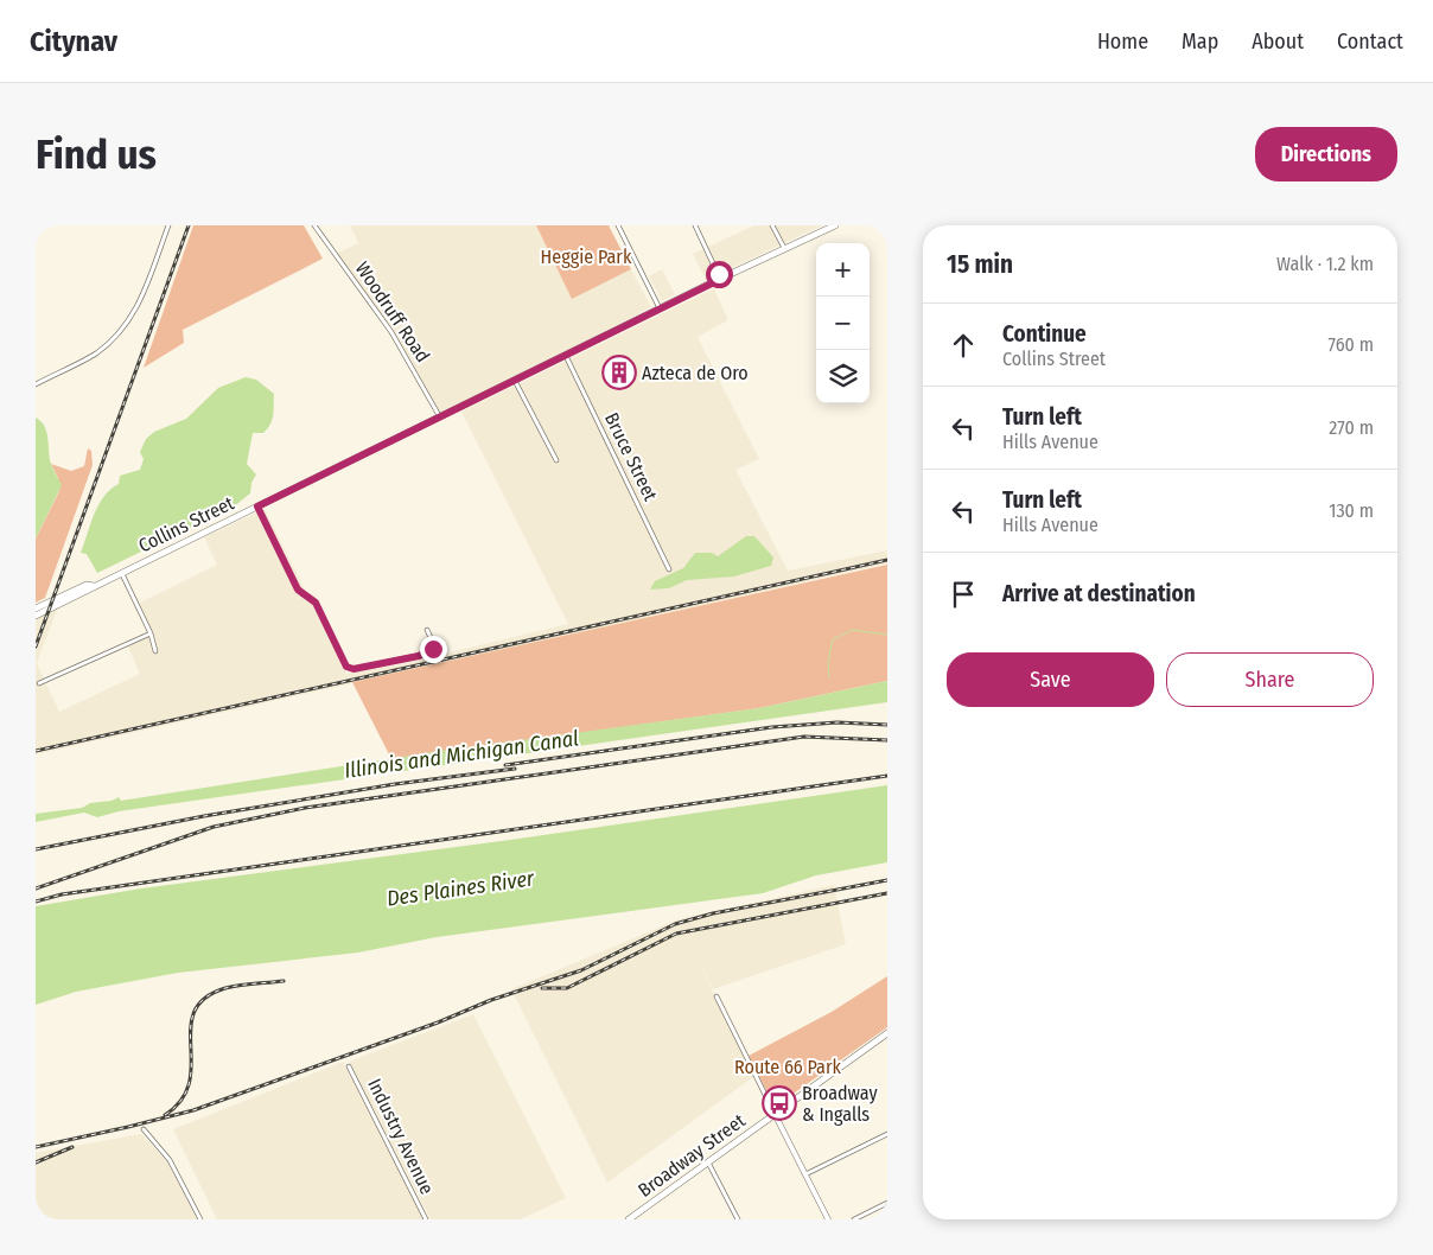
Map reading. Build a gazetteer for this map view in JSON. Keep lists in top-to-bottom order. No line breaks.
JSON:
{"streets":{"main road":["Collins Street","Broadway Street"],"street":["Woodruff Road","Bruce Street","Industry Avenue"]},"crossings":[["Woodruff Road","Collins Street"],["Bruce Street","Collins Street"]],"water":["Illinois and Michigan Canal","Des Plaines River"],"parks":["Heggie Park","Route 66 Park"],"places":{"building":["Azteca de Oro"],"bus stop":["Broadway & Ingalls"]},"page":{"header":"Citynav","nav":["Home","Map","About","Contact"],"buttons":["Directions",["Save","Share"]],"title":"Find us","heading":["15 min","Walk · 1.2 km"],"map_buttons":["+","−"],"list":[["Continue","Collins Street","760 m"],["Turn left","Hills Avenue","270 m"],["Turn left","Hills Avenue","130 m"],"Arrive at destination"]}}
